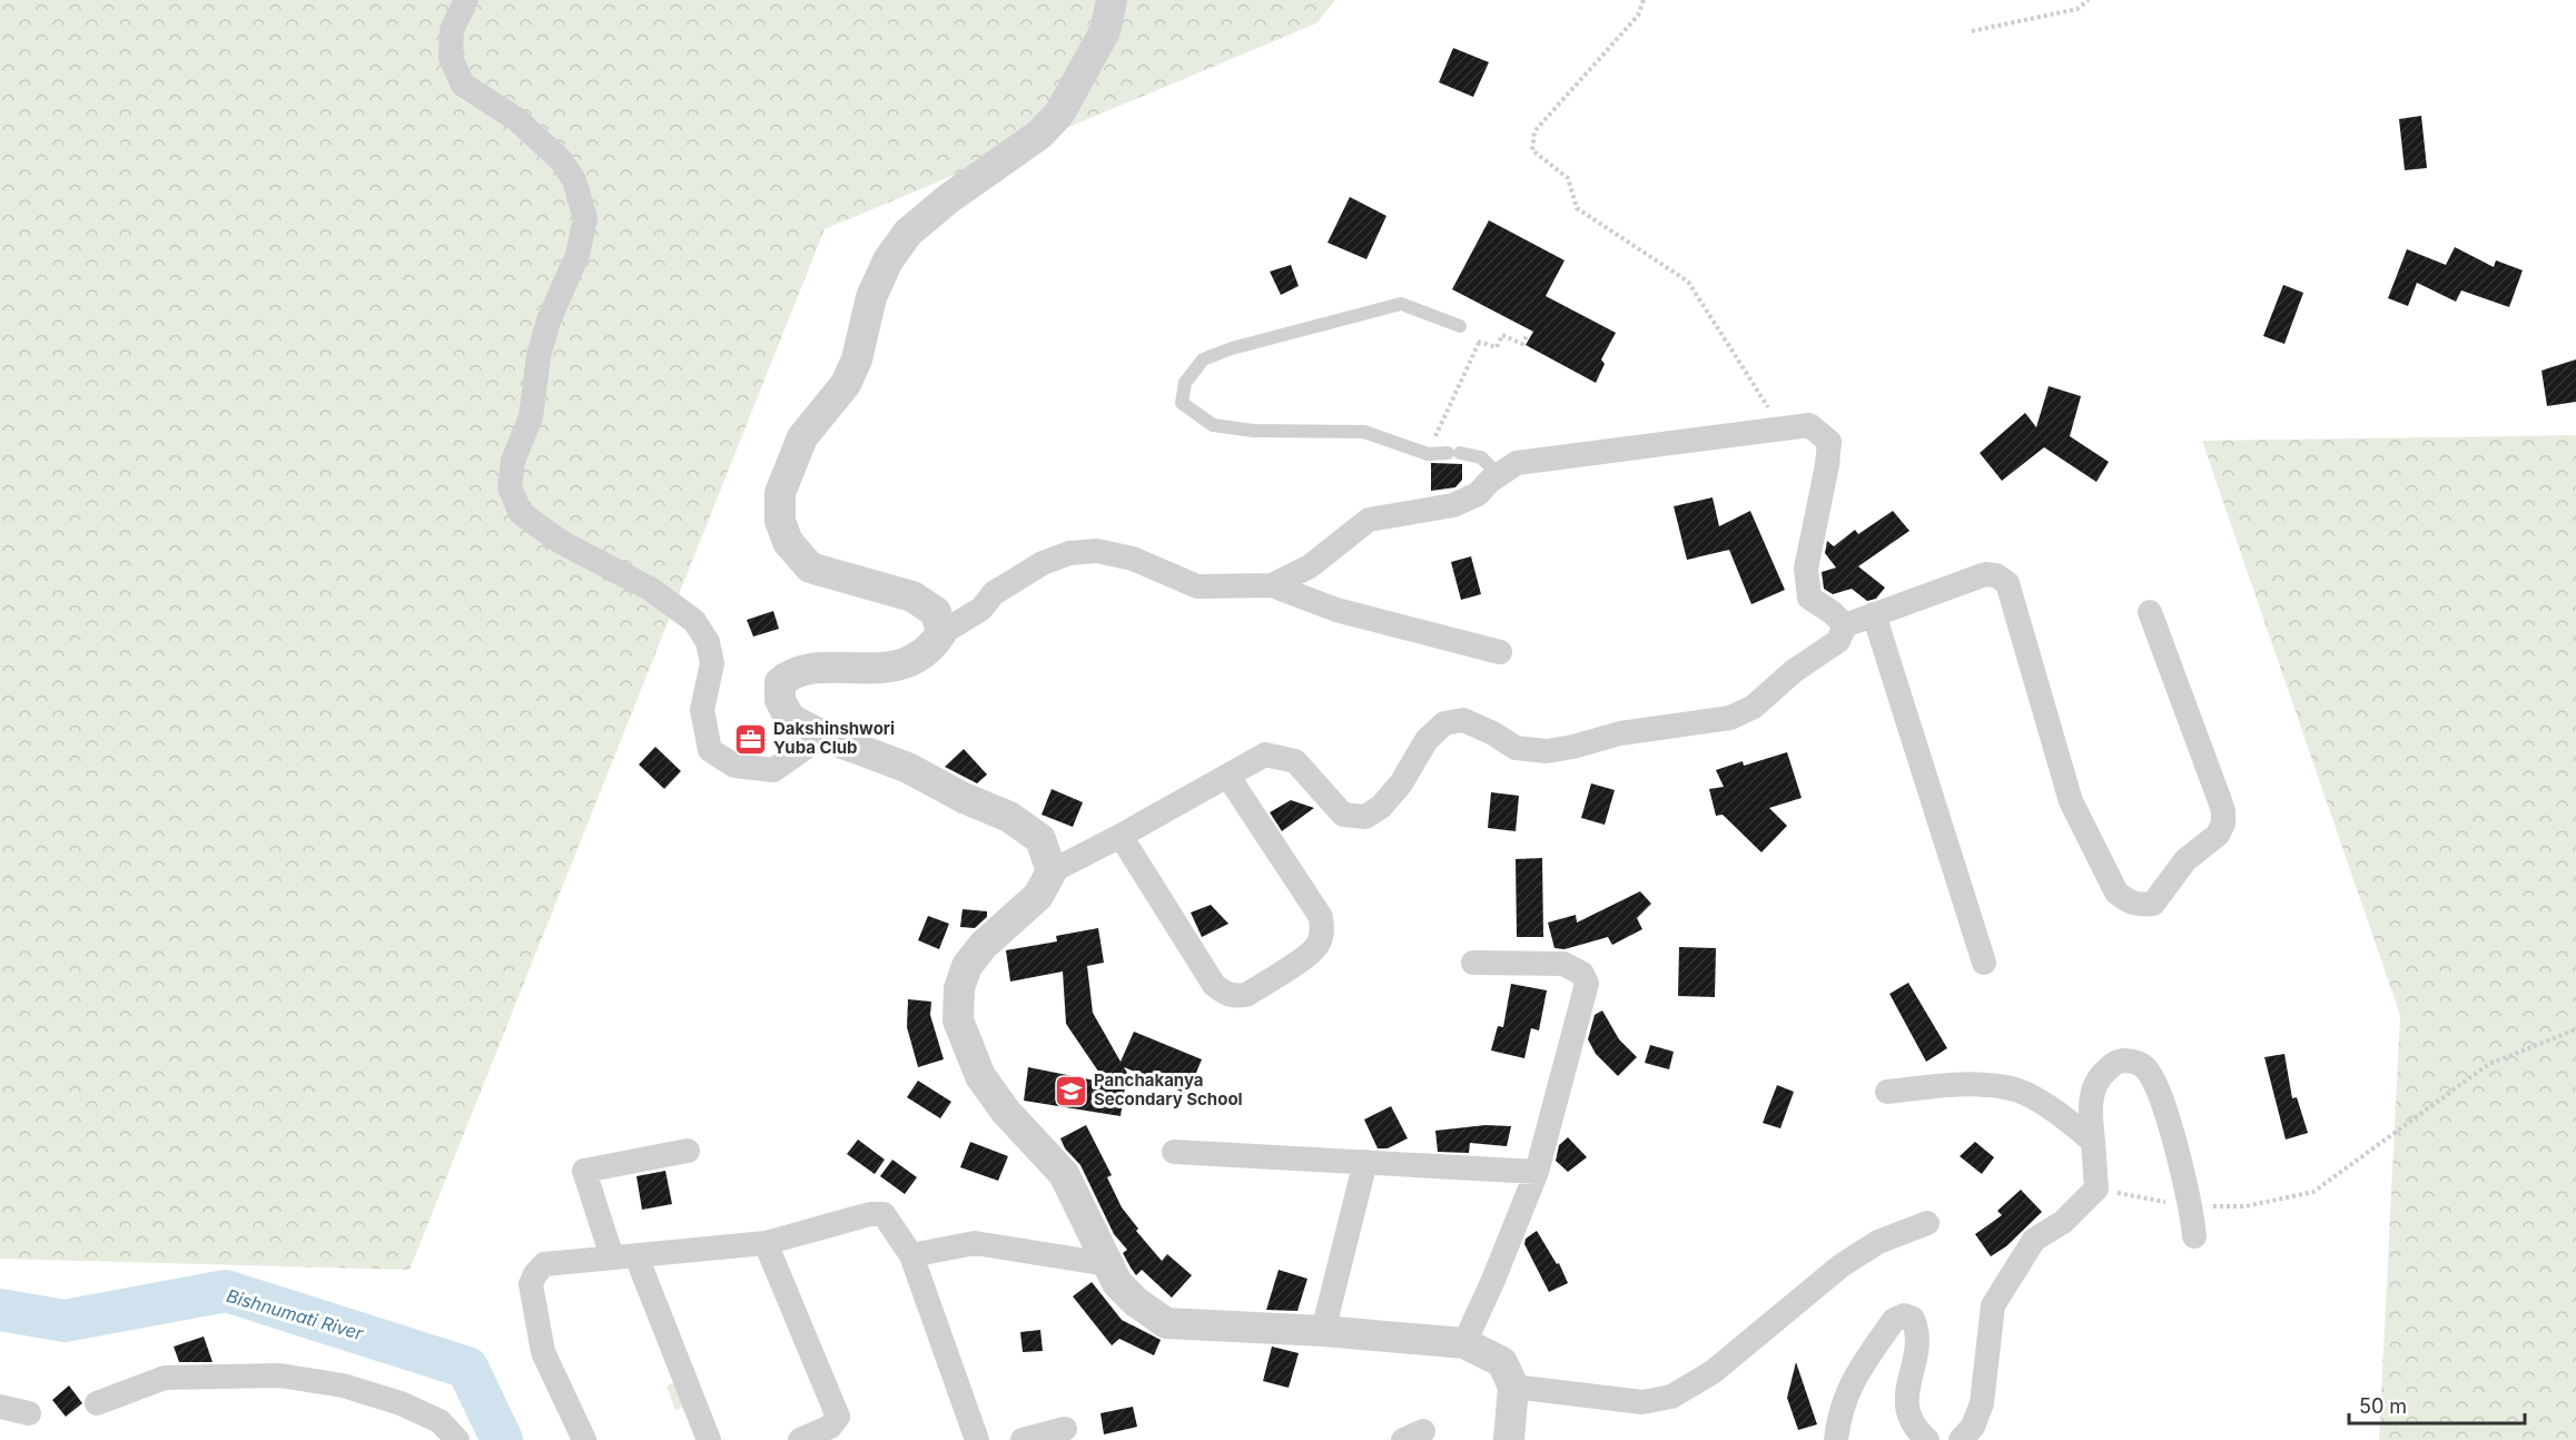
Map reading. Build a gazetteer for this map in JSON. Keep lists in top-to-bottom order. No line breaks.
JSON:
{"water":["Bishnumati River"],"places":{"office":["Dakshinshwori Yuba Club"],"school or university":["Panchakanya Secondary School"]},"scale_bar":"50 m"}
